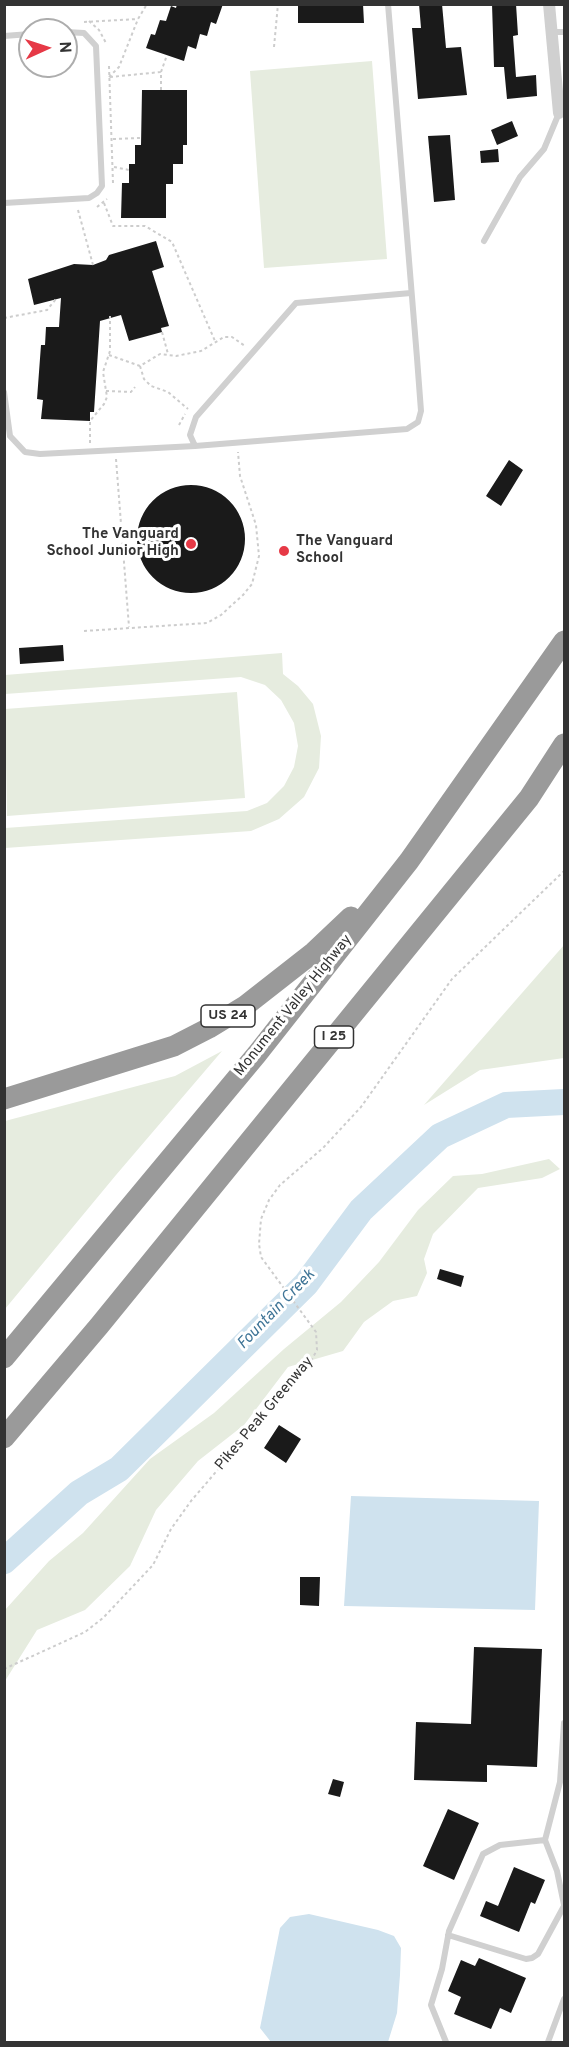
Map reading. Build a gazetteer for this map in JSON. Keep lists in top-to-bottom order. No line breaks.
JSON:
{"streets":{"highway":["Monument Valley Highway","US 24","I 25"],"path":["Pikes Peak Greenway"]},"crossings":[["Monument Valley Highway","US 24"]],"water":["Fountain Creek"],"places":["The Vanguard School Junior High","The Vanguard School"],"north":"right"}
